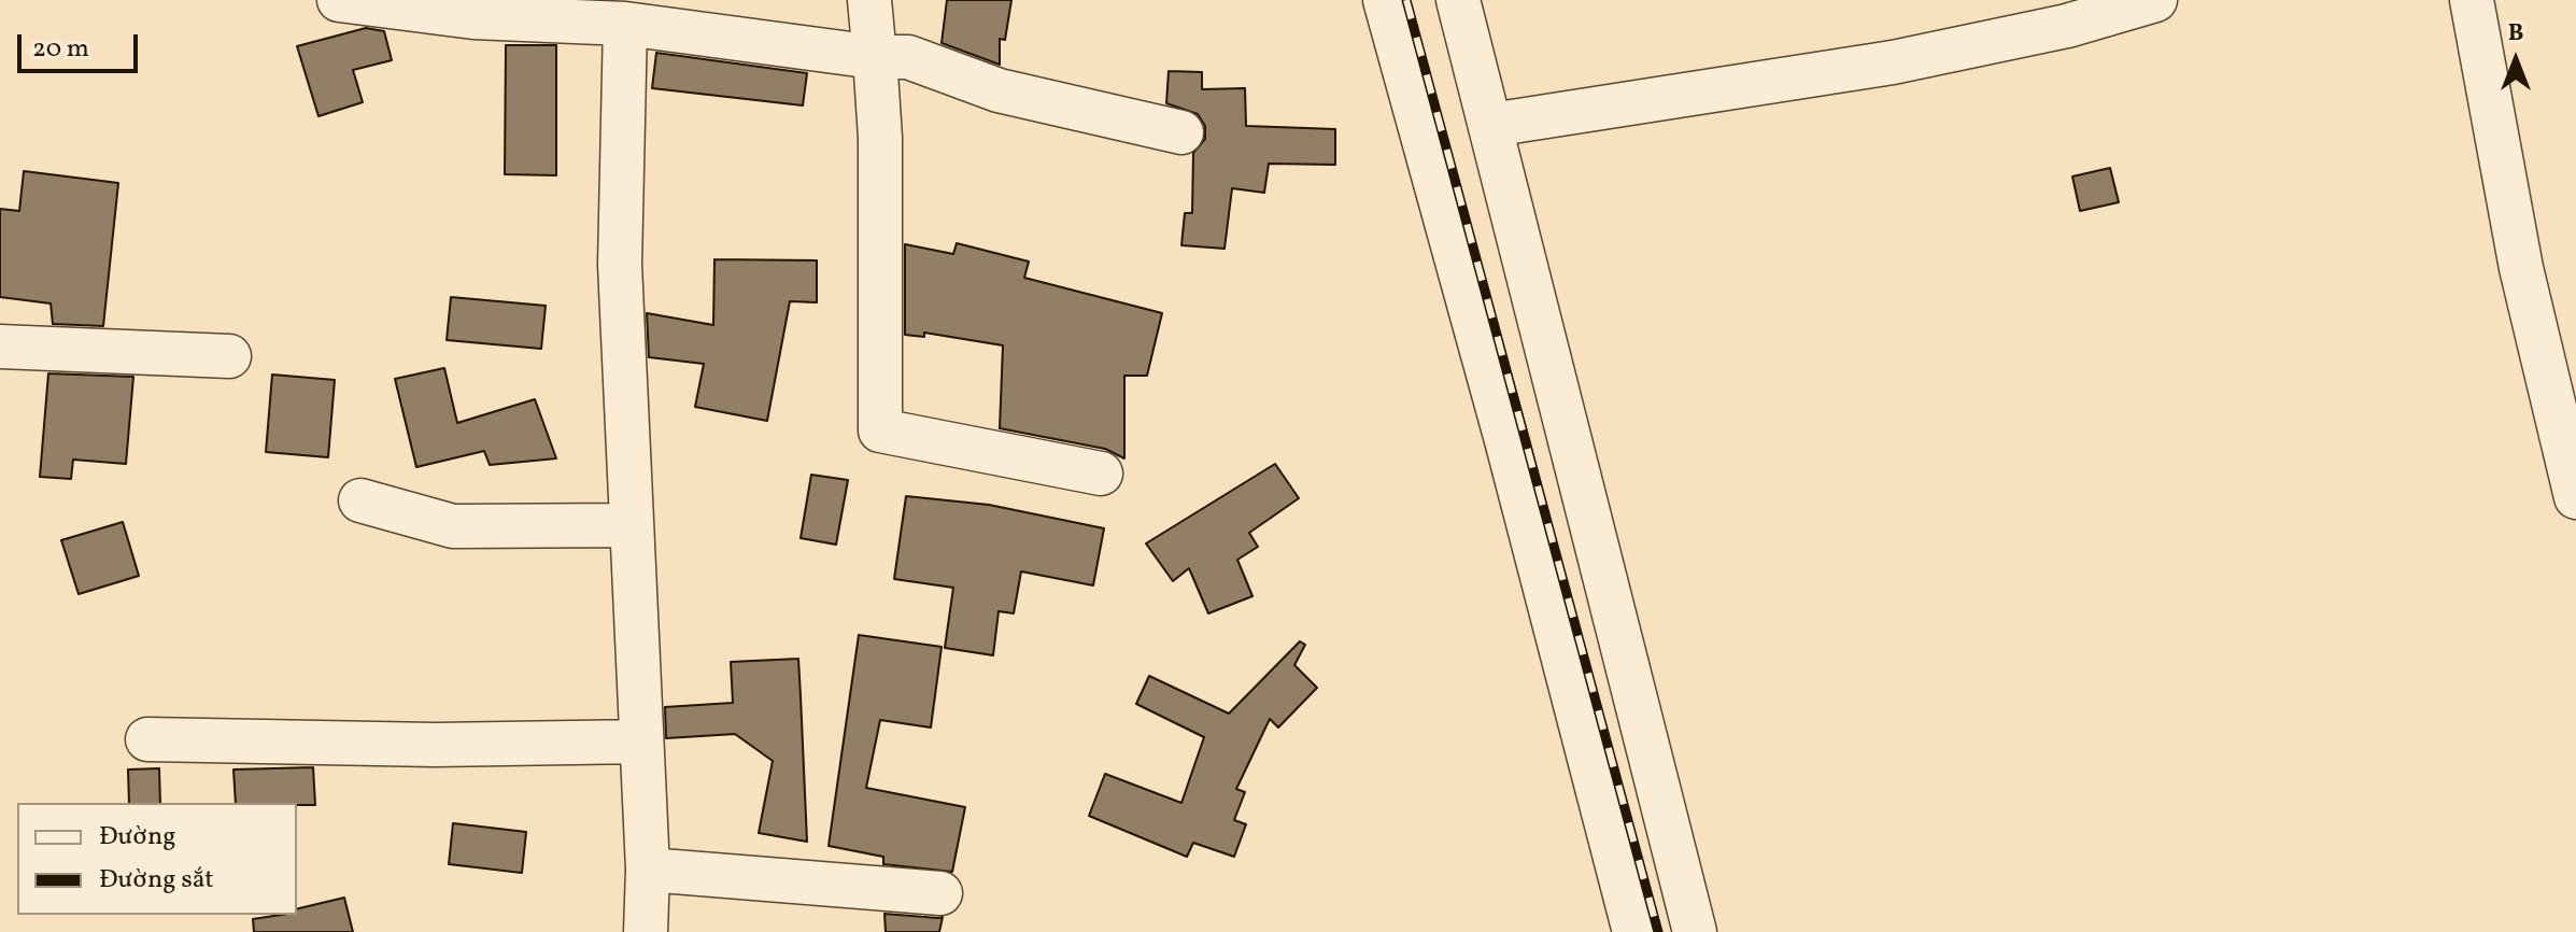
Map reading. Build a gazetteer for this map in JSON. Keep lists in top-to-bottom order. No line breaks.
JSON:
{"legend":["Đường","Đường sắt"],"scale_bar":"20 m","north":"top"}
